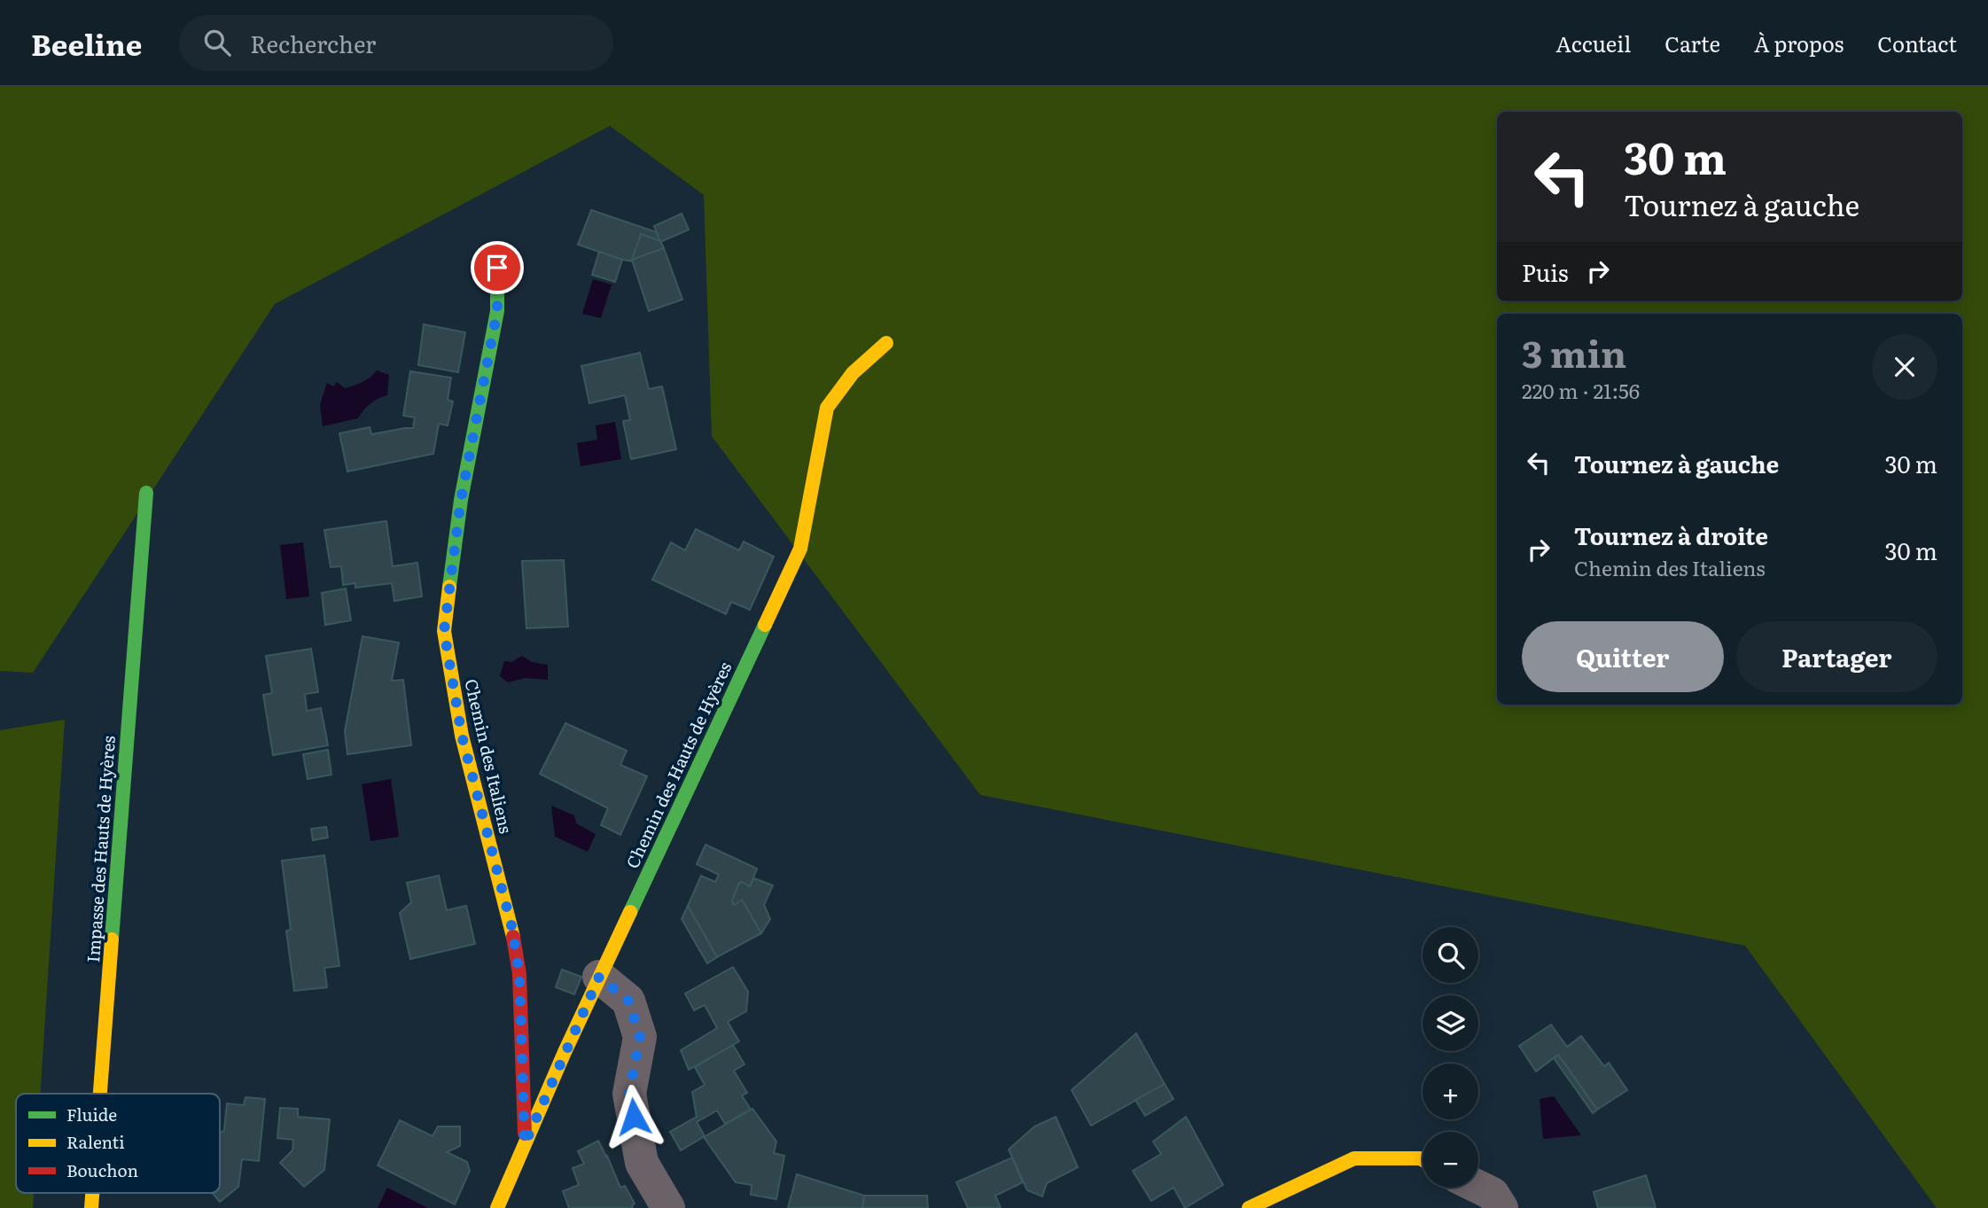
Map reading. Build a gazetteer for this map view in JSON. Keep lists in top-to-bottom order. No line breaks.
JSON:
{"streets":{"street":["Chemin des Italiens","Chemin des Hauts de Hyères","Impasse des Hauts de Hyères"]},"crossings":[["Chemin des Italiens","Chemin des Hauts de Hyères"]],"legend":["Fluide","Ralenti","Bouchon"],"page":{"header":"Beeline","search":"Rechercher","nav":["Accueil","Carte","À propos","Contact"],"turn":["30 m","Tournez à gauche"],"then":"Puis","heading":["3 min","220 m · 21:56"],"list":[{"name":"Tournez à gauche","value":"30 m"},{"name":"Tournez à droite","note":"Chemin des Italiens","value":"30 m"}],"buttons":["Quitter","Partager"],"map_buttons":["+","−"]}}
